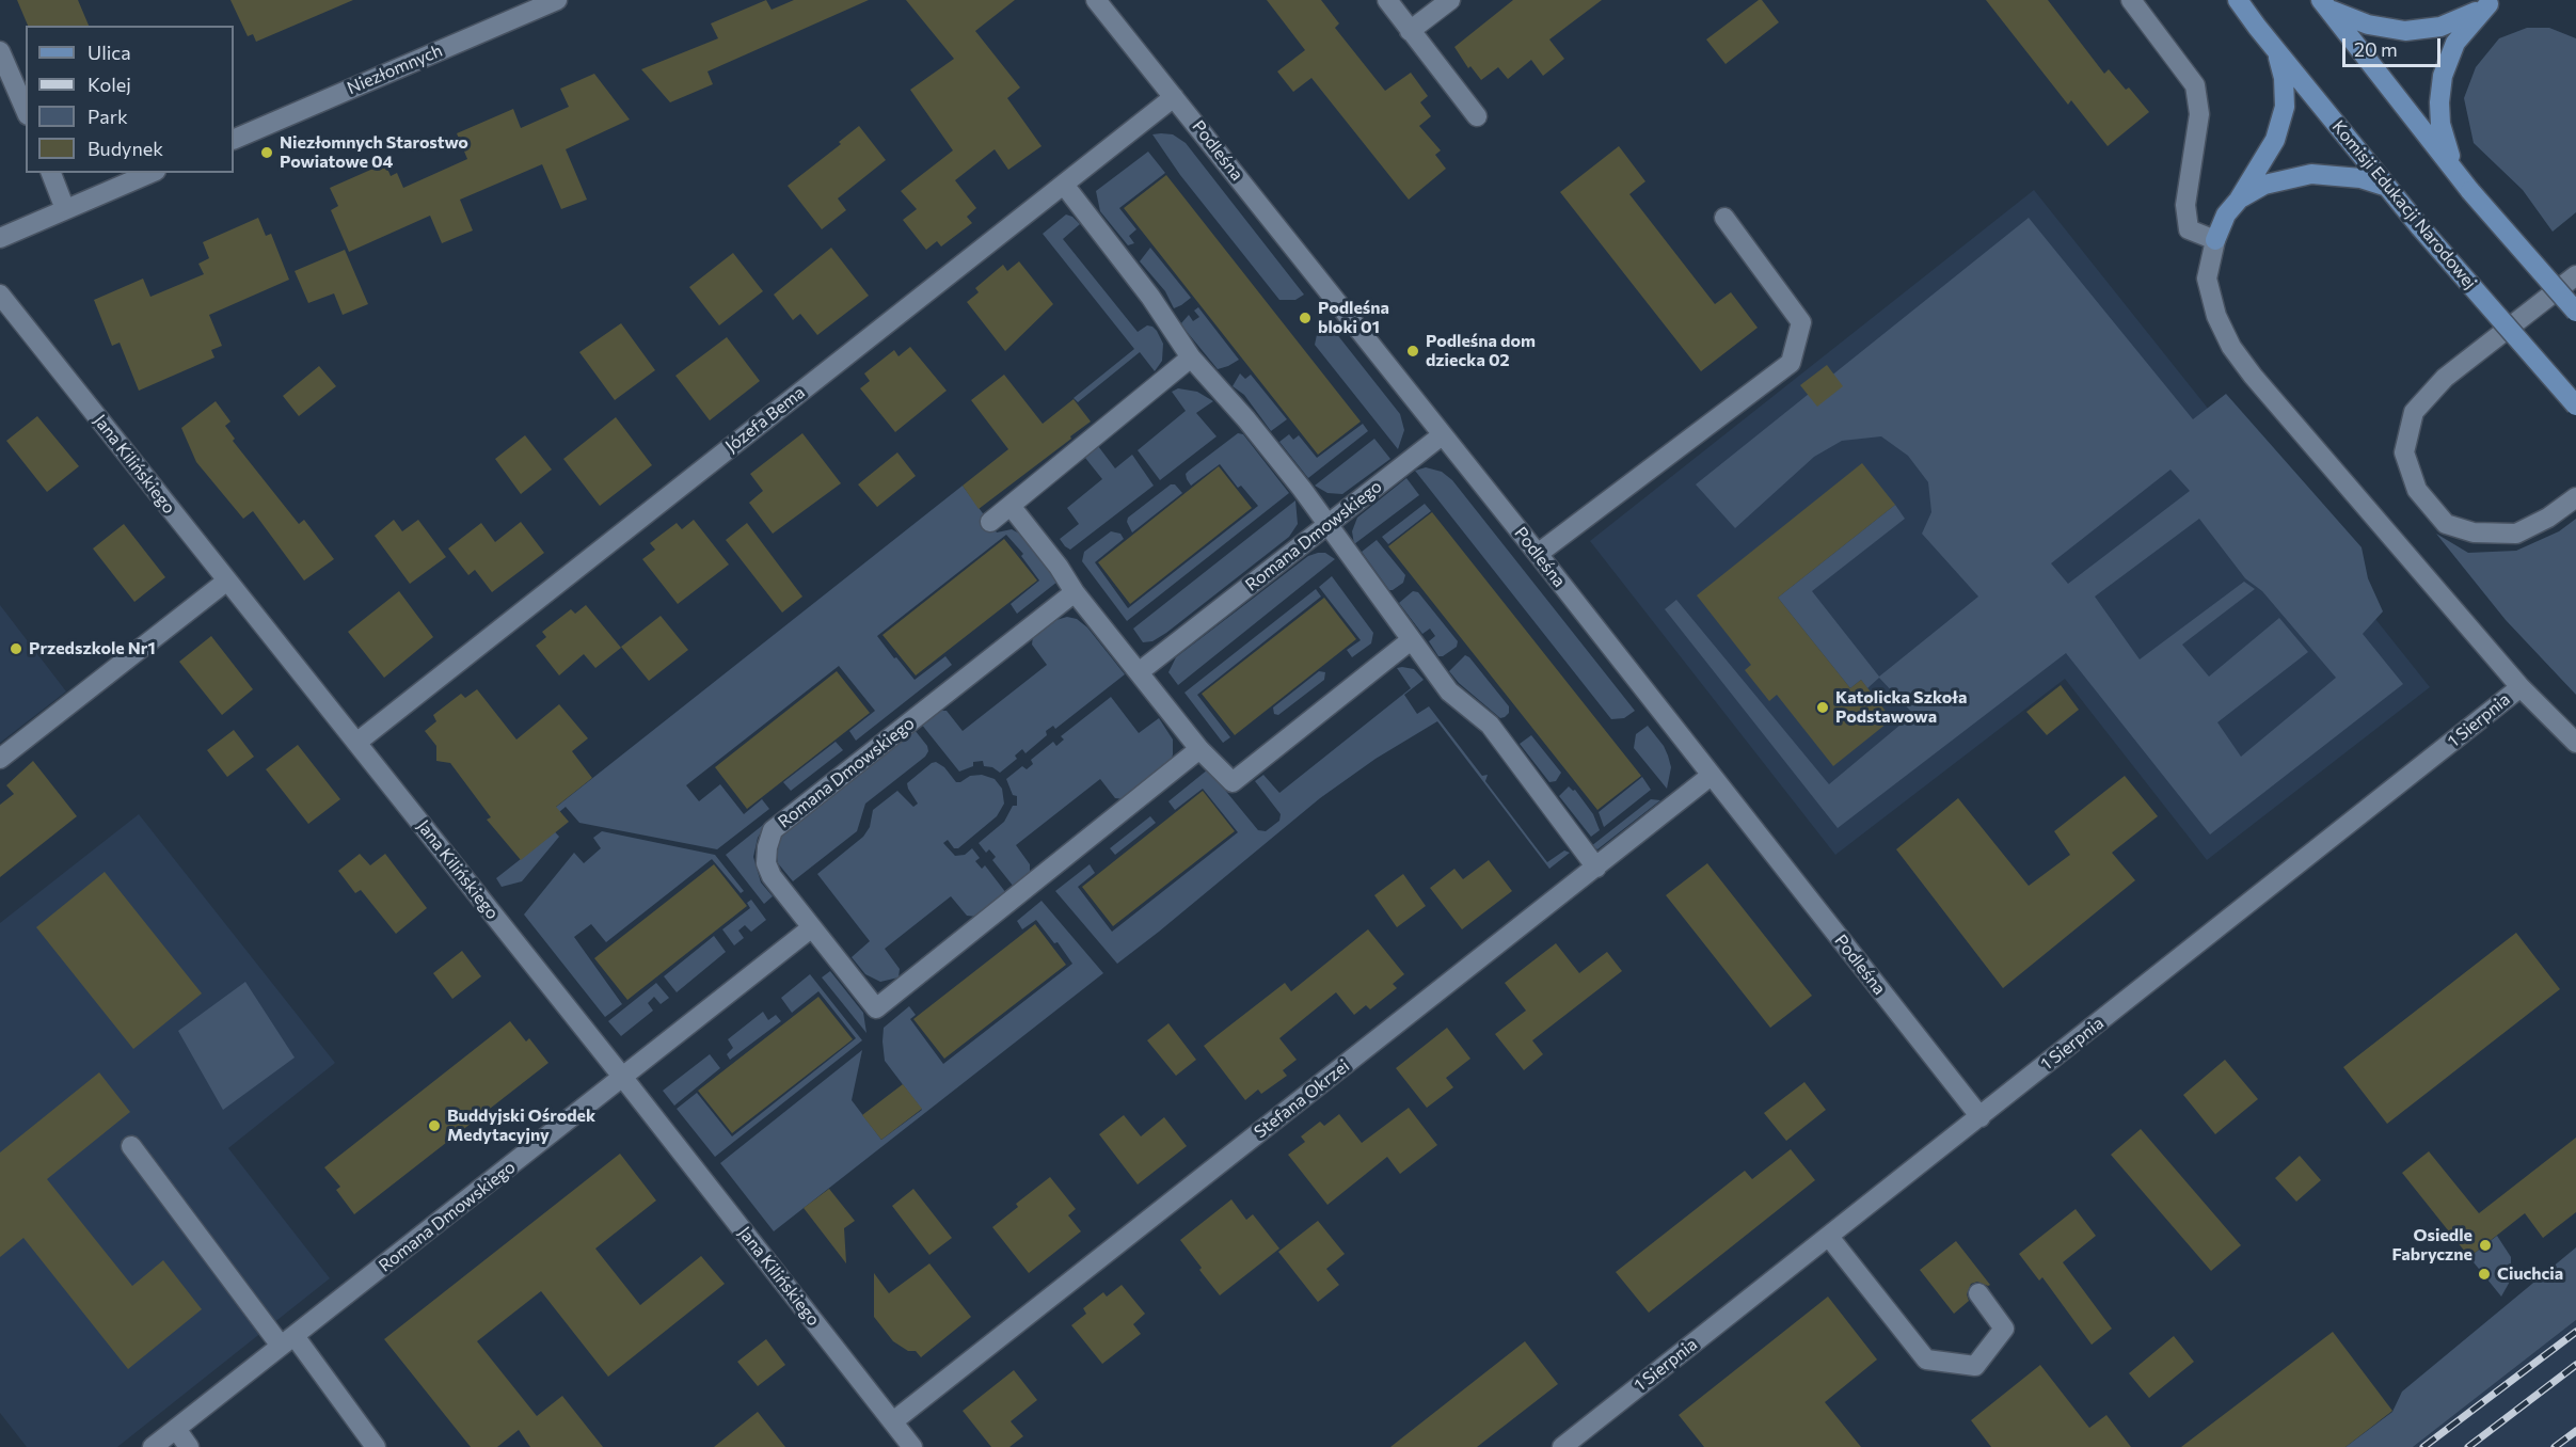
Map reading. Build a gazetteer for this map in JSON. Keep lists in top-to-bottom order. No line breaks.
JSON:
{"streets":{"main road":["Komisji Edukacji Narodowej"],"street":["Niezłomnych","Podleśna","Józefa Bema","Jana Kilińskiego","Romana Dmowskiego","1 Sierpnia","Stefana Okrzei"]},"crossings":[["Podleśna","Józefa Bema"],["Podleśna","Romana Dmowskiego"],["Podleśna","1 Sierpnia"],["Podleśna","Stefana Okrzei"],["Józefa Bema","Jana Kilińskiego"],["Jana Kilińskiego","Romana Dmowskiego"],["Jana Kilińskiego","Stefana Okrzei"]],"places":["Niezłomnych Starostwo Powiatowe 04","Podleśna bloki 01","Podleśna dom dziecka 02","Przedszkole Nr1","Katolicka Szkoła Podstawowa","Buddyjski Ośrodek Medytacyjny","Osiedle Fabryczne","Ciuchcia"],"legend":["Ulica","Kolej","Park","Budynek"],"scale_bar":"20 m"}
